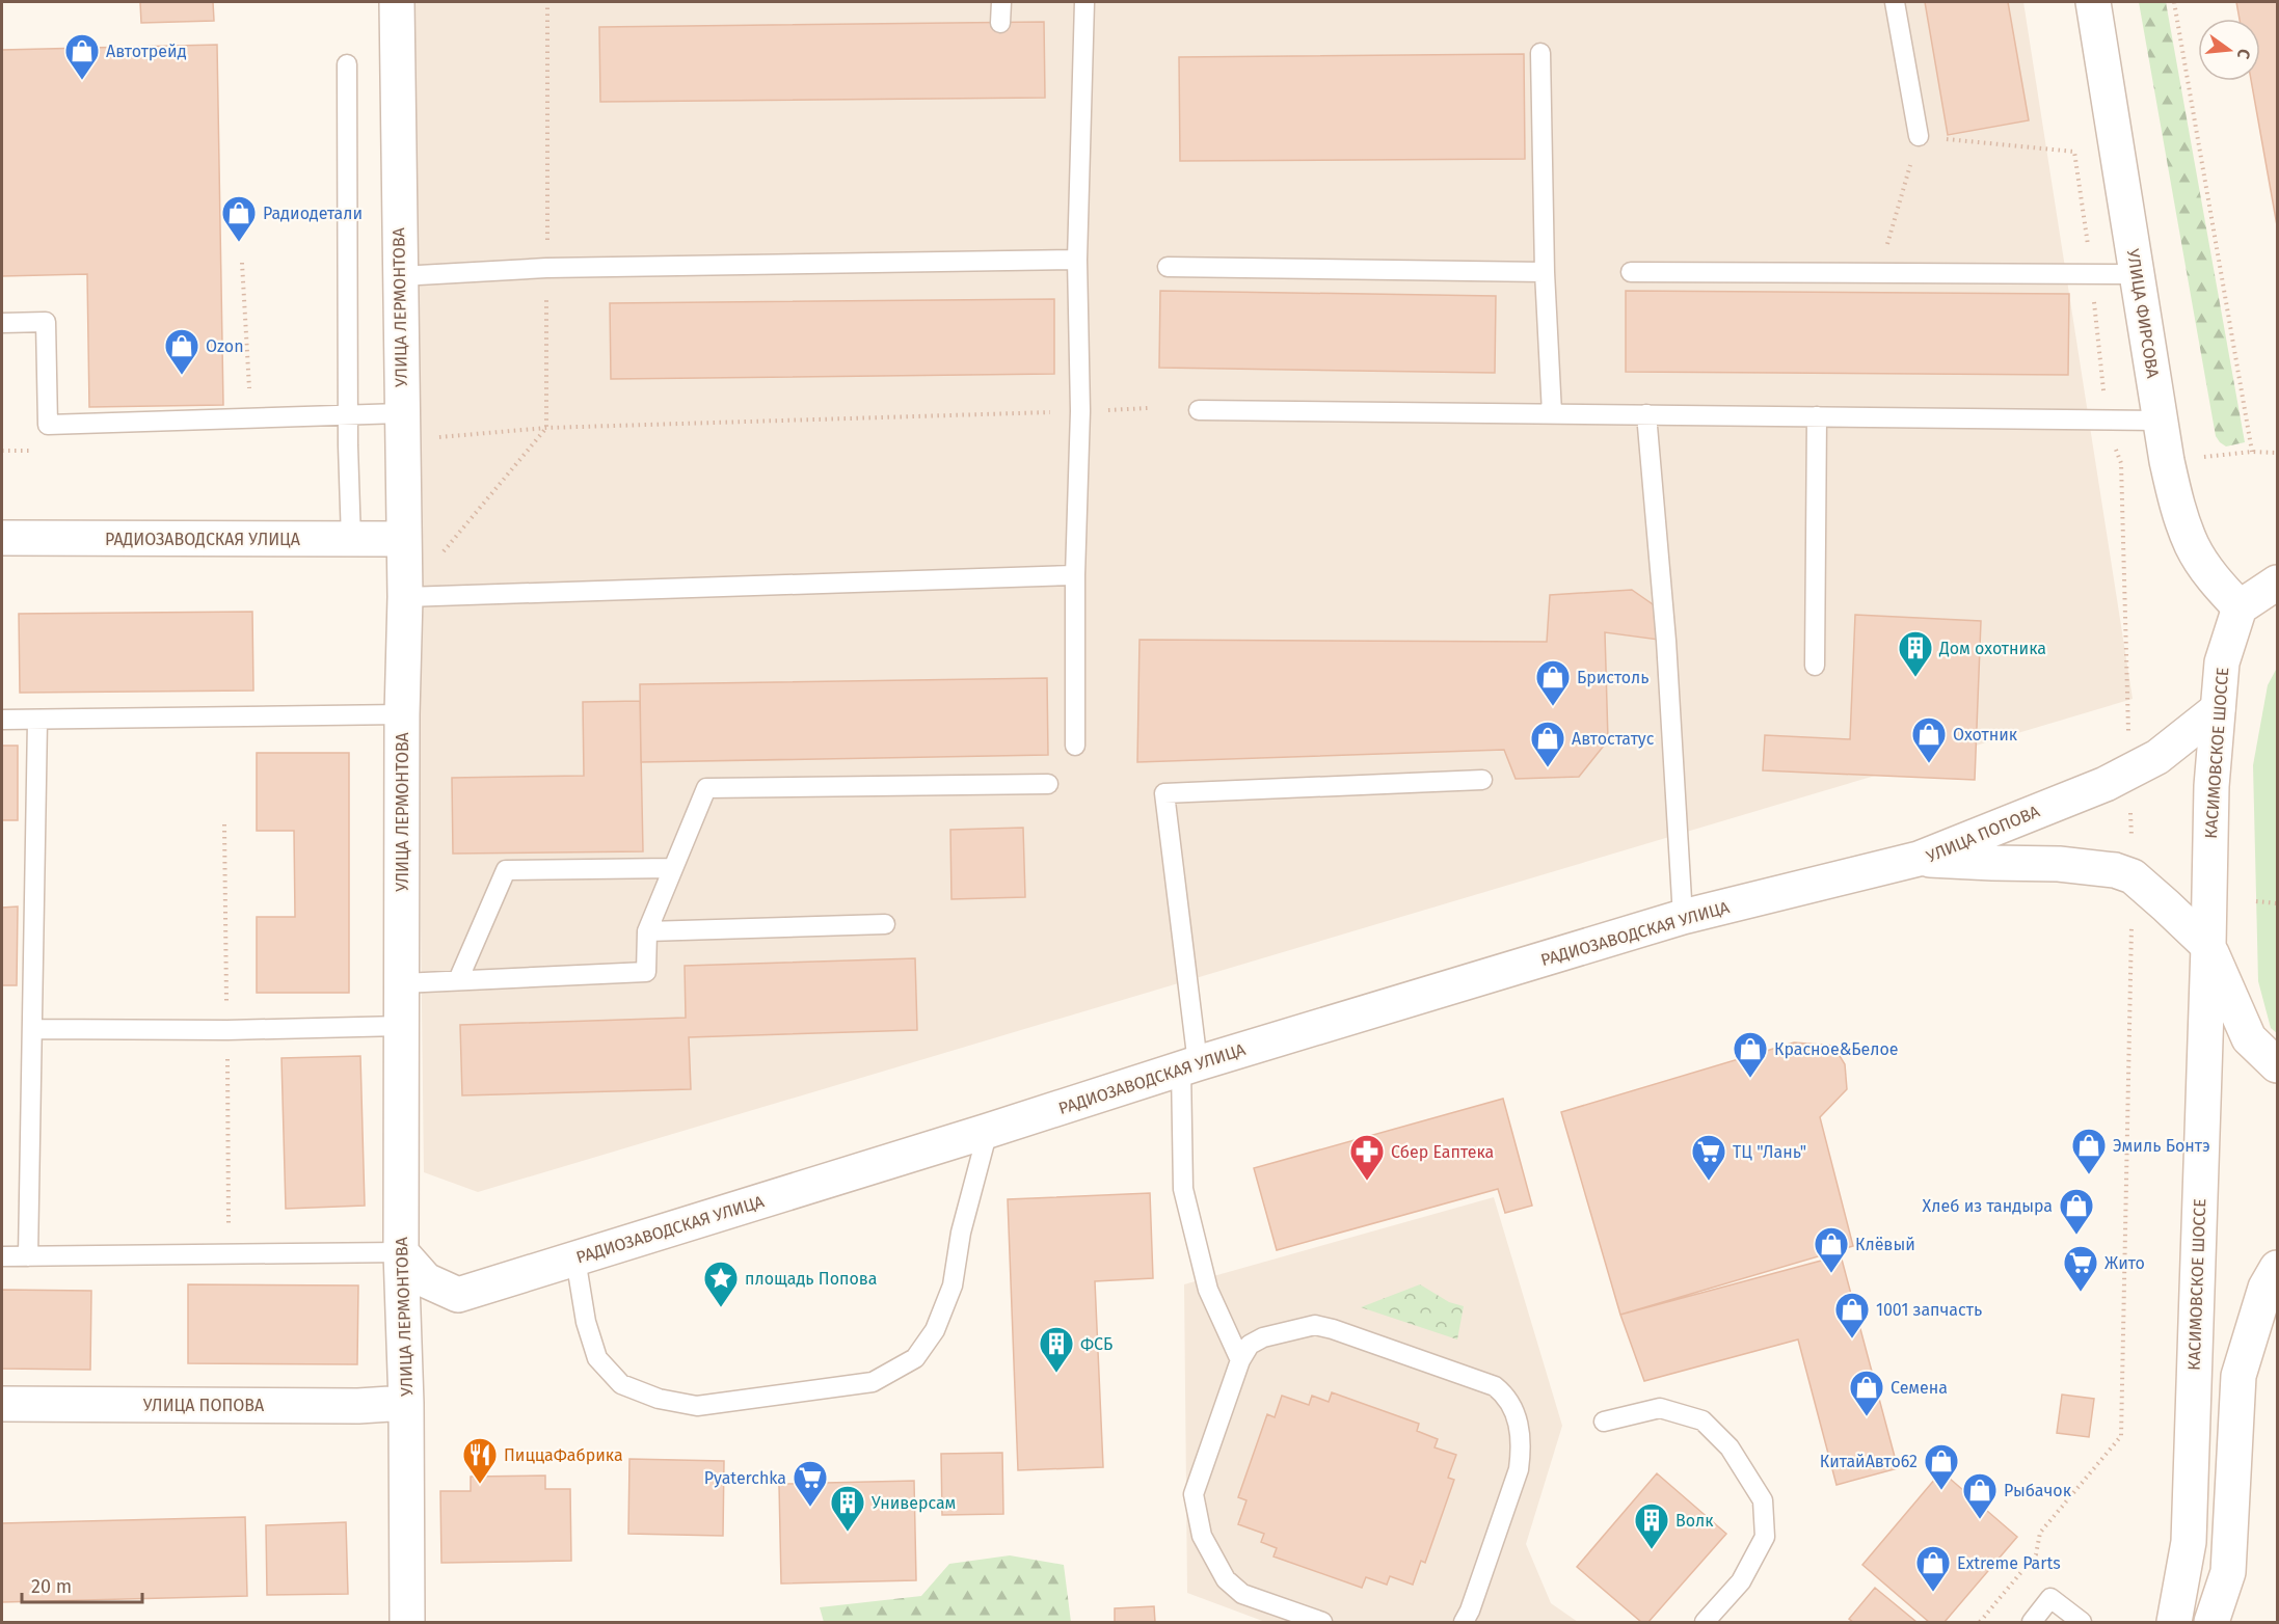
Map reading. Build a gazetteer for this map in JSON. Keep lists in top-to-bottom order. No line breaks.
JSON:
{"streets":{"street":["УЛИЦА ЛЕРМОНТОВА","УЛИЦА ФИРСОВА","РАДИОЗАВОДСКАЯ УЛИЦА","КАСИМОВСКОЕ ШОССЕ","УЛИЦА ПОПОВА"]},"crossings":[["УЛИЦА ЛЕРМОНТОВА","РАДИОЗАВОДСКАЯ УЛИЦА"],["УЛИЦА ЛЕРМОНТОВА","УЛИЦА ПОПОВА"],["УЛИЦА ФИРСОВА","КАСИМОВСКОЕ ШОССЕ"],["РАДИОЗАВОДСКАЯ УЛИЦА","УЛИЦА ПОПОВА"],["КАСИМОВСКОЕ ШОССЕ","УЛИЦА ПОПОВА"]],"places":{"shop":["Автотрейд","Радиодетали","Ozon","Бристоль","Охотник","Автостатус","Красное&Белое","Эмиль Бонтэ","Хлеб из тандыра","Клёвый","1001 запчасть","Семена","КитайАвто62","Рыбачок","Extreme Parts"],"building":["Дом охотника","ФСБ","Универсам","Волк"],"pharmacy":["Сбер Еаптека"],"supermarket":["ТЦ \"Лань\"","Жито","Pyaterchka"],"place":["площадь Попова"],"restaurant":["ПиццаФабрика"]},"scale_bar":"20 m","north":"right"}
